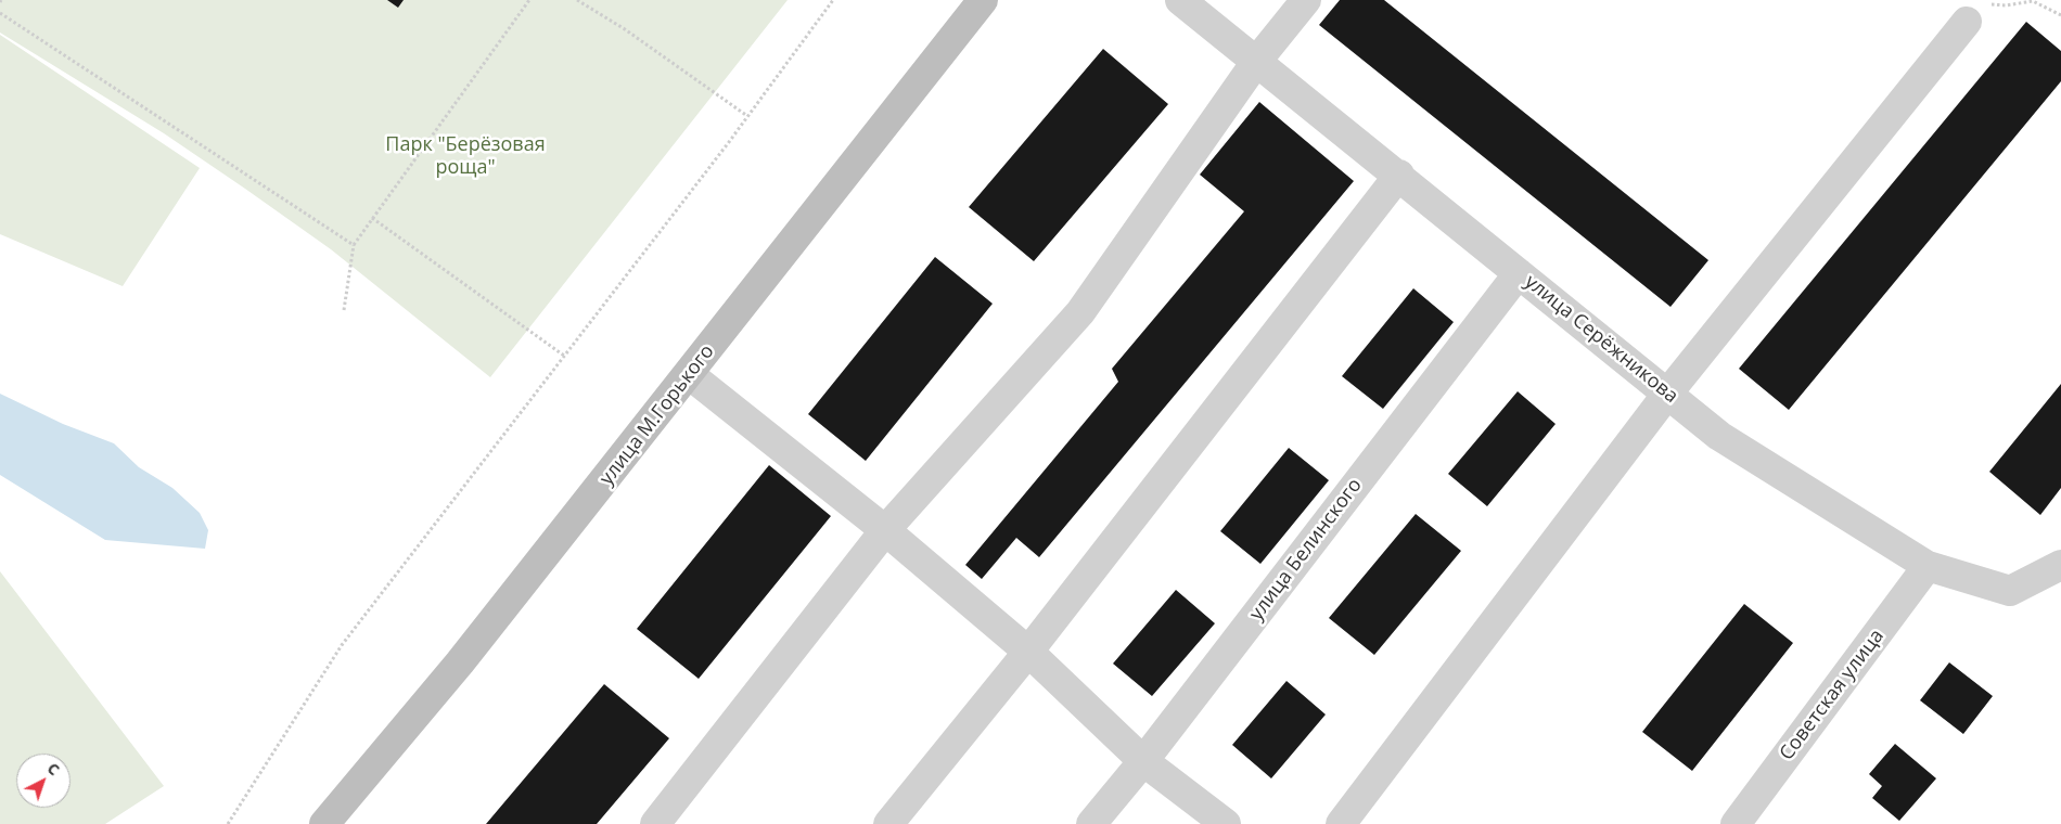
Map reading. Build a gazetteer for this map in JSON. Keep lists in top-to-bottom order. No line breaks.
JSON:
{"streets":{"main road":["улица М.Горького"],"street":["улица Серёжникова","улица Белинского","Советская улица"]},"crossings":[["улица Серёжникова","улица Белинского"],["улица Серёжникова","Советская улица"]],"parks":["Парк \"Берёзовая роща\""],"north":"top right"}
